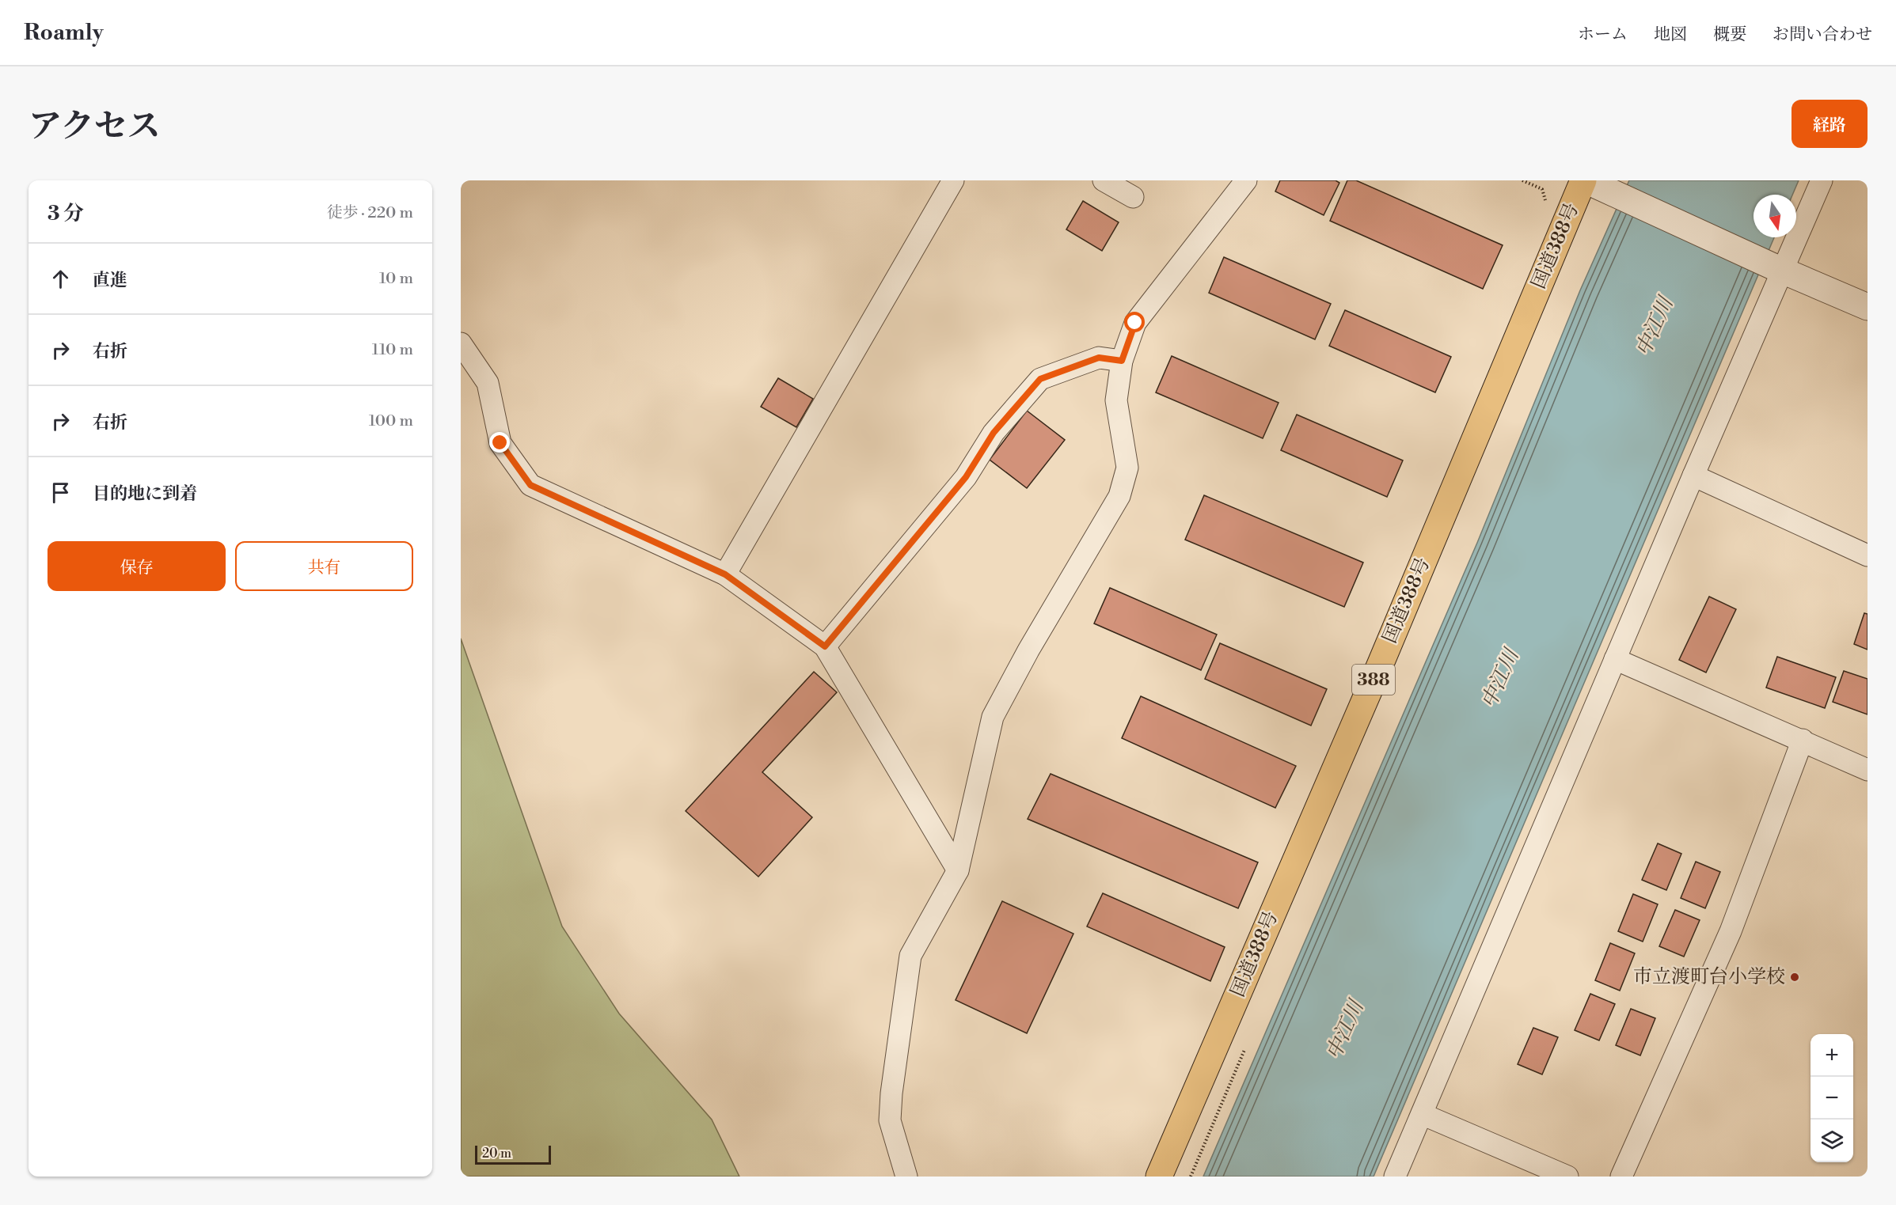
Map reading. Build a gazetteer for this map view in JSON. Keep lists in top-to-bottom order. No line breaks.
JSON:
{"streets":{"highway":["国道388号","388"]},"water":["中江川"],"places":["市立渡町台小学校"],"scale_bar":"20 m","north":"bottom","page":{"header":"Roamly","nav":["ホーム","地図","概要","お問い合わせ"],"title":"アクセス","buttons":["経路",["保存","共有"]],"heading":["3 分","徒歩 · 220 m"],"list":[["直進","10 m"],["右折","110 m"],["右折","100 m"],"目的地に到着"],"map_buttons":["+","−"],"scale":"20 m"}}
